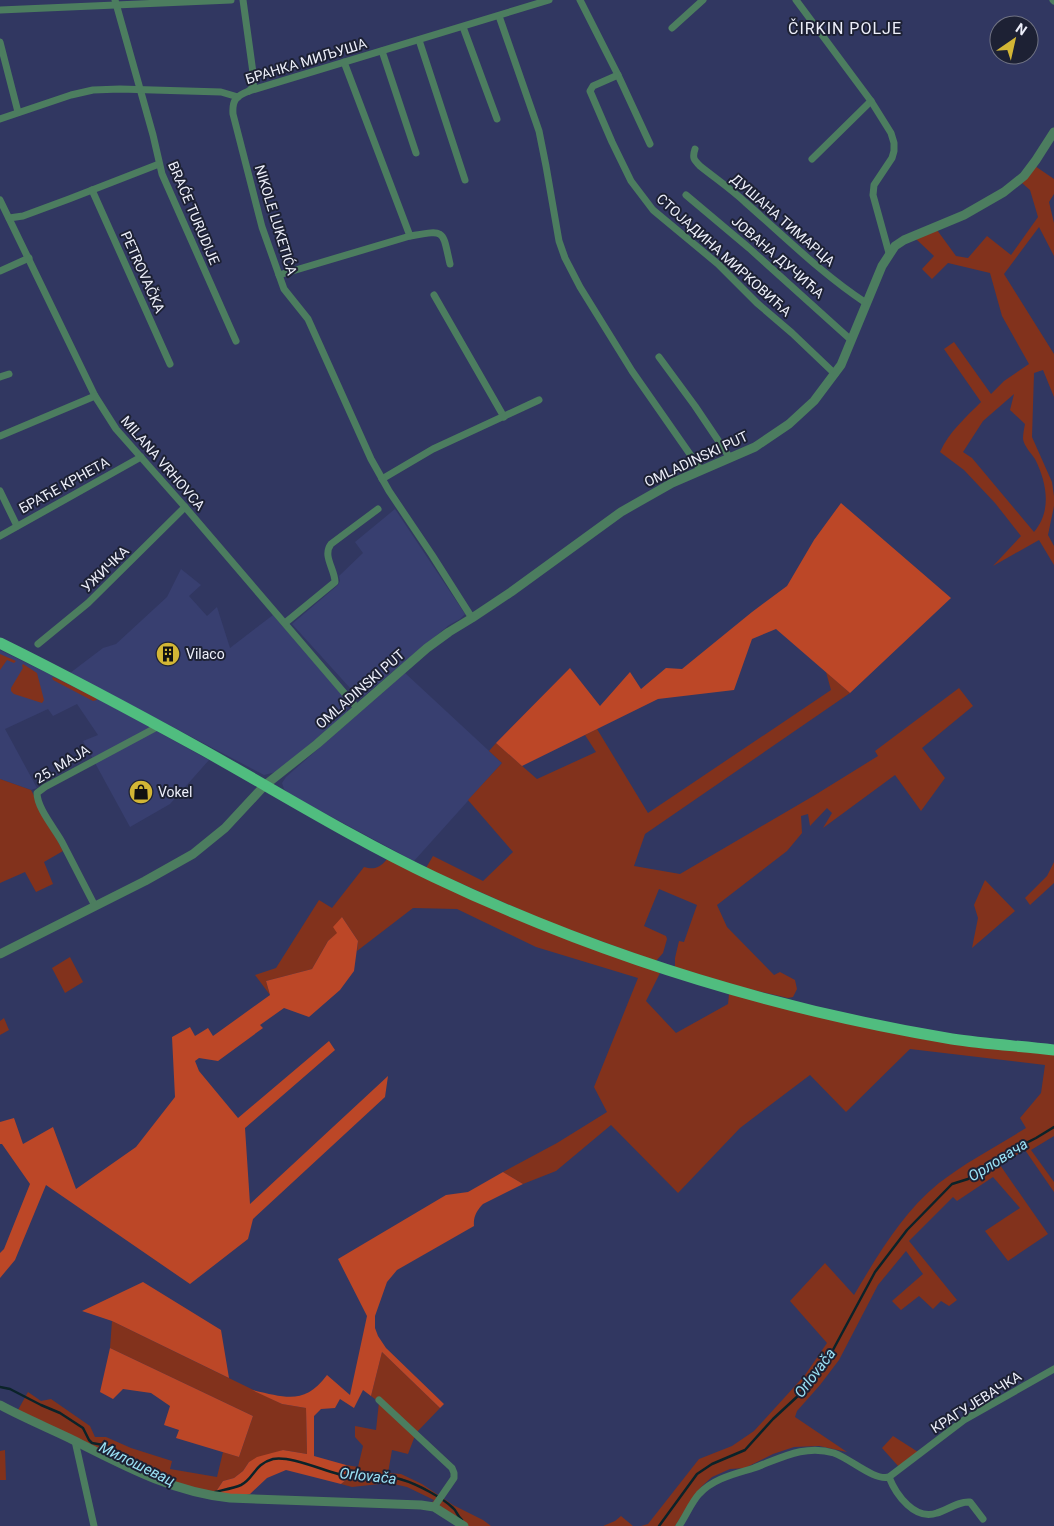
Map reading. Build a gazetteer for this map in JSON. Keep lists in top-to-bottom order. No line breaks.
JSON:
{"streets":{"street":["БРАНКА МИЉУША","BRAĆE TURUDIJE","NIKOLE LUKETIĆA","ДУШАНА ТИМАРЦА","СТОЈАДИНА МИРКОВИЋА","ЈОВАНА ДУЧИЋА","PETROVAČKA","OMLADINSKI PUT","MILANA VRHOVCA","БРАЋЕ КРНЕТА","УЖИЧКА","25. МАЈА","КРАГУЈЕВАЧКА"]},"crossings":[["БРАНКА МИЉУША","NIKOLE LUKETIĆA"],["NIKOLE LUKETIĆA","OMLADINSKI PUT"],["ДУШАНА ТИМАРЦА","OMLADINSKI PUT"],["СТОЈАДИНА МИРКОВИЋА","OMLADINSKI PUT"],["ЈОВАНА ДУЧИЋА","OMLADINSKI PUT"],["OMLADINSKI PUT","MILANA VRHOVCA"],["MILANA VRHOVCA","БРАЋЕ КРНЕТА"],["MILANA VRHOVCA","УЖИЧКА"]],"districts":["ČIRKIN POLJE"],"water":["Орловача","Orlovača","Милошевац"],"places":{"building":["Vilaco"],"shop":["Vokel"]},"north":"top right"}
